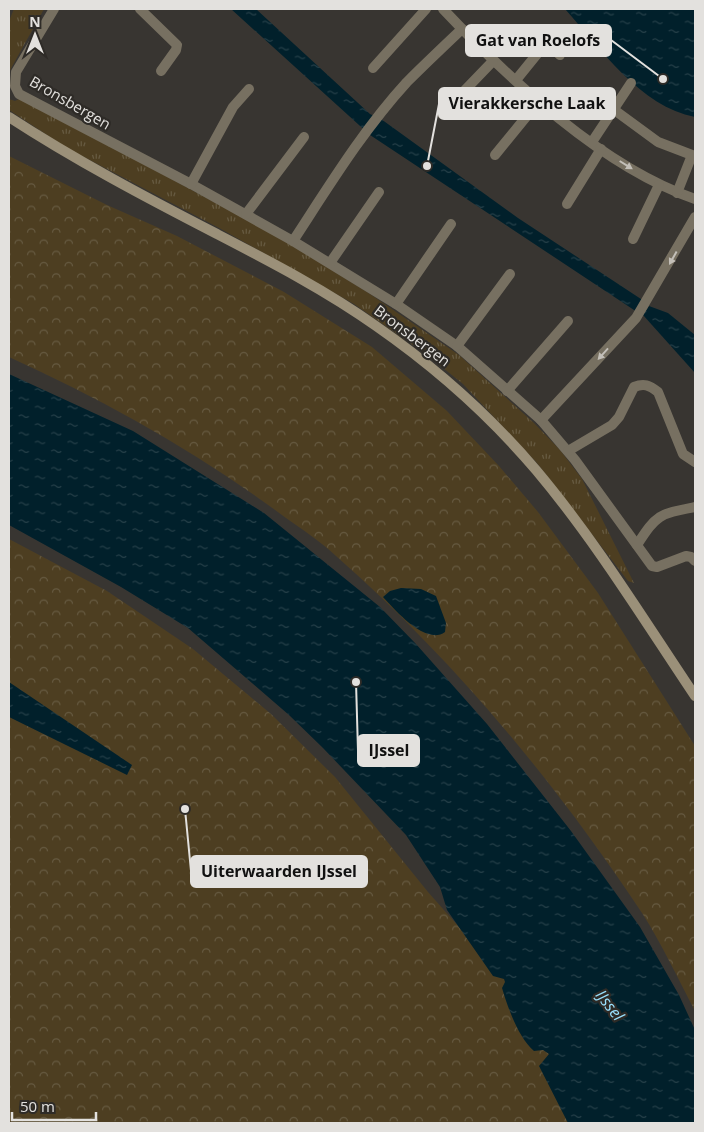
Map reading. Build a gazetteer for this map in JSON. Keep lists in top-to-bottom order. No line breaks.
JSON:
{"streets":{"street":["Bronsbergen"]},"water":["IJssel"],"places":["Gat van Roelofs","Vierakkersche Laak","IJssel","Uiterwaarden IJssel"],"scale_bar":"50 m","north":"top"}
